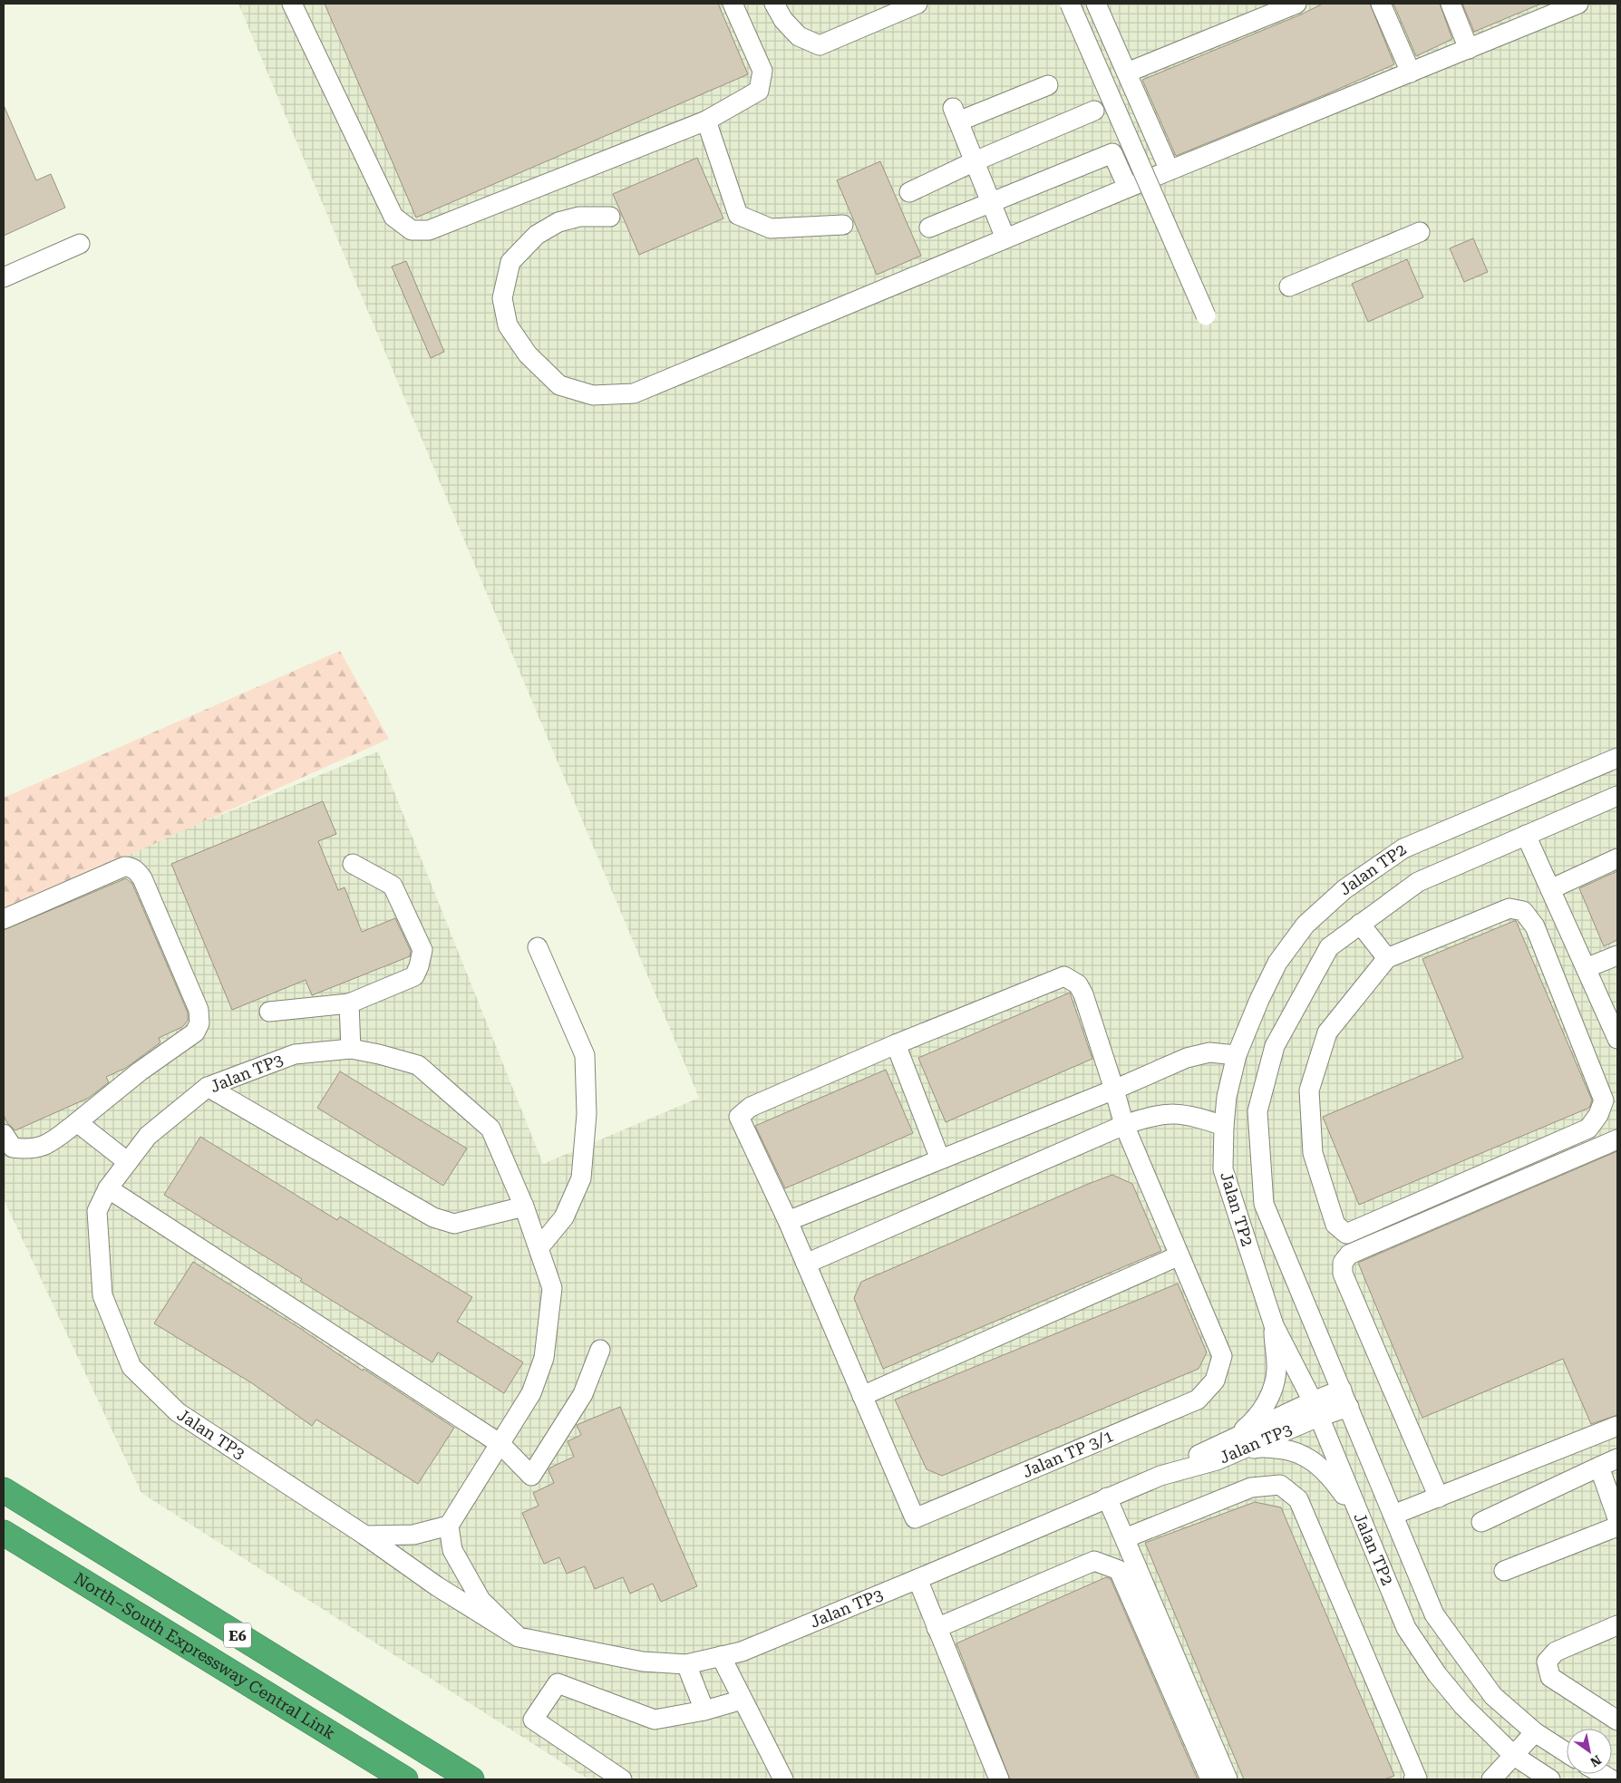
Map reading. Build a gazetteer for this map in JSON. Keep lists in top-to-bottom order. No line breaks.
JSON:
{"streets":{"highway":["E6","North–South Expressway Central Link"],"street":["Jalan TP2","Jalan TP3","Jalan TP 3/1"]},"crossings":[["Jalan TP2","Jalan TP3"]],"north":"bottom right"}
